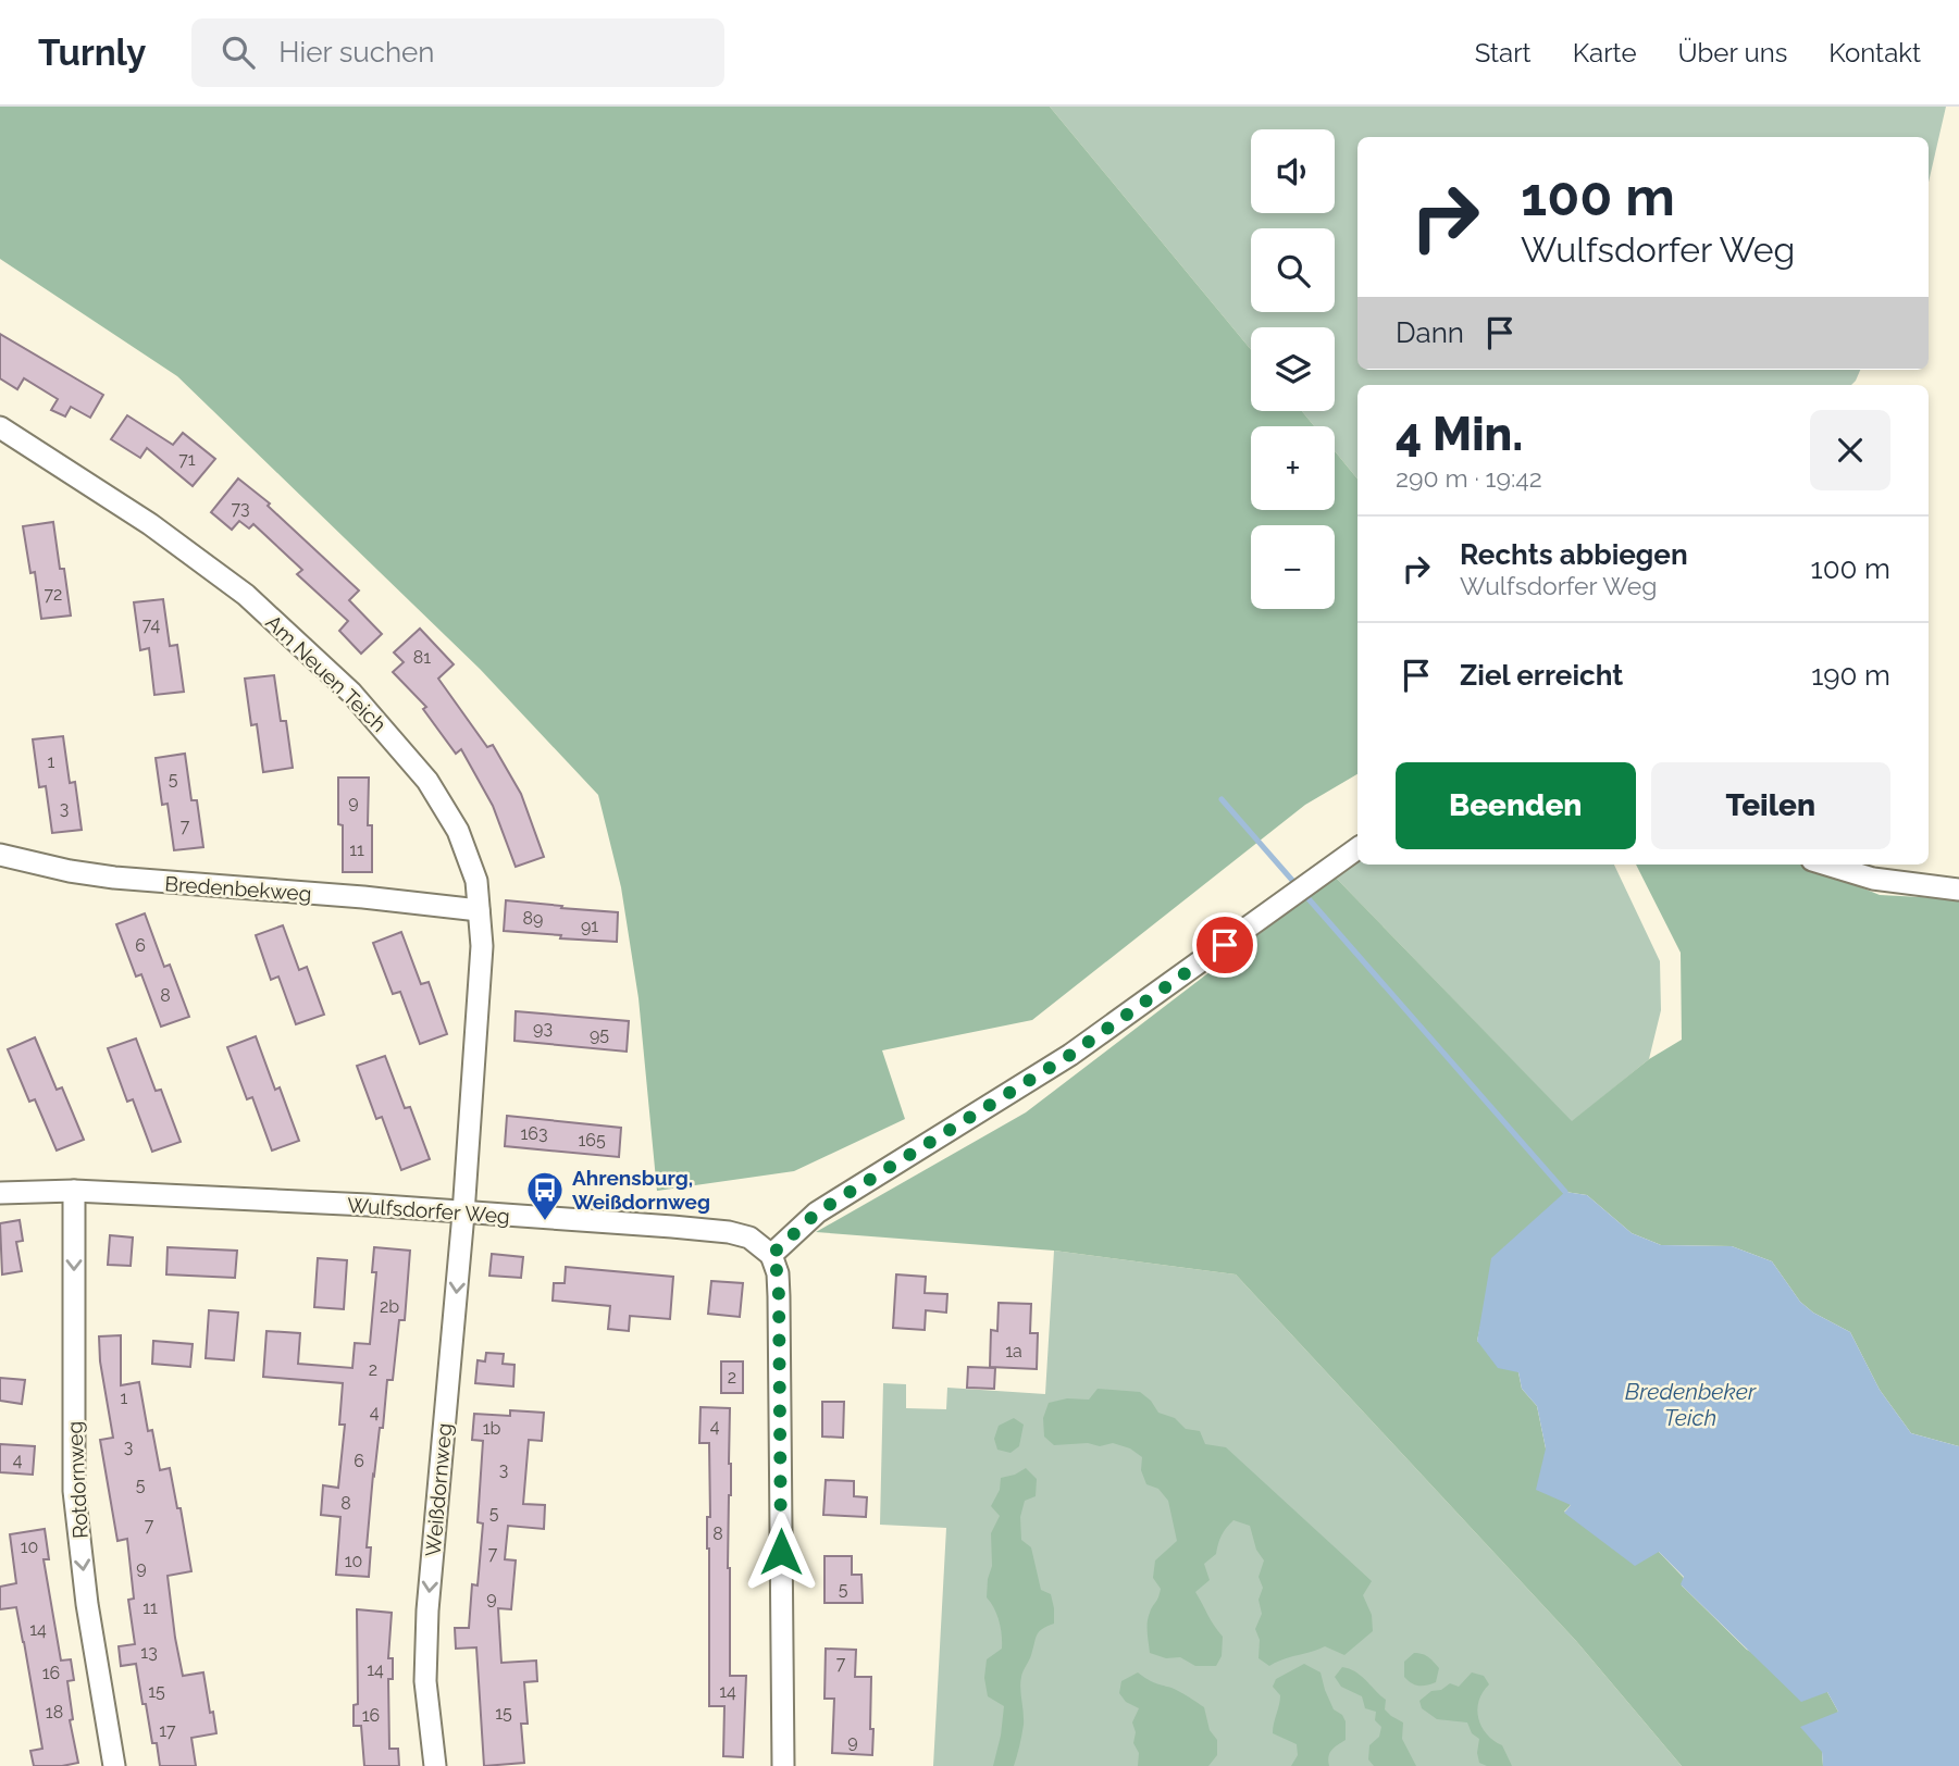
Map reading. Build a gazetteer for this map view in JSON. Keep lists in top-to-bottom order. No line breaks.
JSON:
{"streets":{"street":["Am Neuen Teich","Bredenbekweg","Wulfsdorfer Weg","Rotdornweg","Weißdornweg"]},"crossings":[["Am Neuen Teich","Bredenbekweg"],["Am Neuen Teich","Wulfsdorfer Weg"],["Am Neuen Teich","Weißdornweg"],["Wulfsdorfer Weg","Rotdornweg"],["Wulfsdorfer Weg","Weißdornweg"]],"one_way":["Rotdornweg","Weißdornweg"],"water":["Bredenbeker Teich"],"places":{"bus stop":["Ahrensburg, Weißdornweg"]},"house_numbers":["71","73","72","74","81","1","5","9","3","7","11","89","91","6","8","93","95","163","165","2b","1a","2","2","1","4","4","1b","3","4","6","3","5","8","5","7","8","10","7","10","9","5","9","11","14","13","7","14","16","15","14","18","15","16","17","9"],"page":{"header":"Turnly","search":"Hier suchen","nav":["Start","Karte","Über uns","Kontakt"],"map_buttons":["+","−"],"turn":["100 m","Wulfsdorfer Weg"],"then":"Dann","heading":["4 Min.","290 m · 19:42"],"list":[{"name":"Rechts abbiegen","note":"Wulfsdorfer Weg","value":"100 m"},{"name":"Ziel erreicht","value":"190 m"}],"buttons":["Beenden","Teilen"]}}
